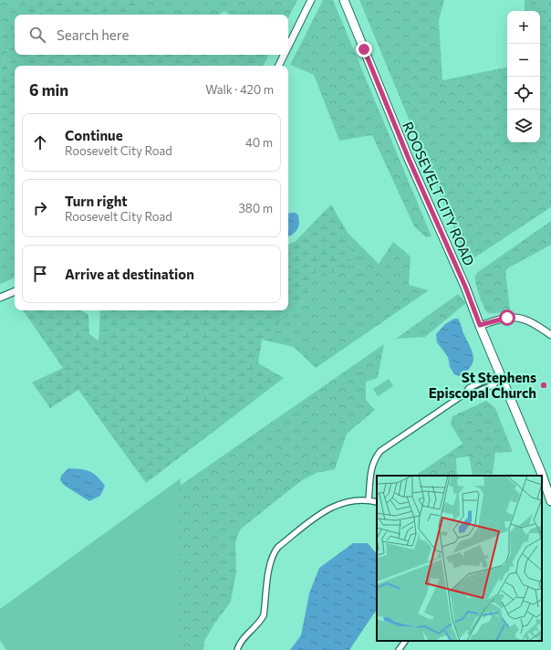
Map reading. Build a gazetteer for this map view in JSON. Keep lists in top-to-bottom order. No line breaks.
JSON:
{"streets":{"main road":["ROOSEVELT CITY ROAD"]},"places":["St Stephens Episcopal Church"],"page":{"map_buttons":["+","−"],"search":"Search here","heading":["6 min","Walk · 420 m"],"list":[["Continue","Roosevelt City Road","40 m"],["Turn right","Roosevelt City Road","380 m"],"Arrive at destination"]}}
